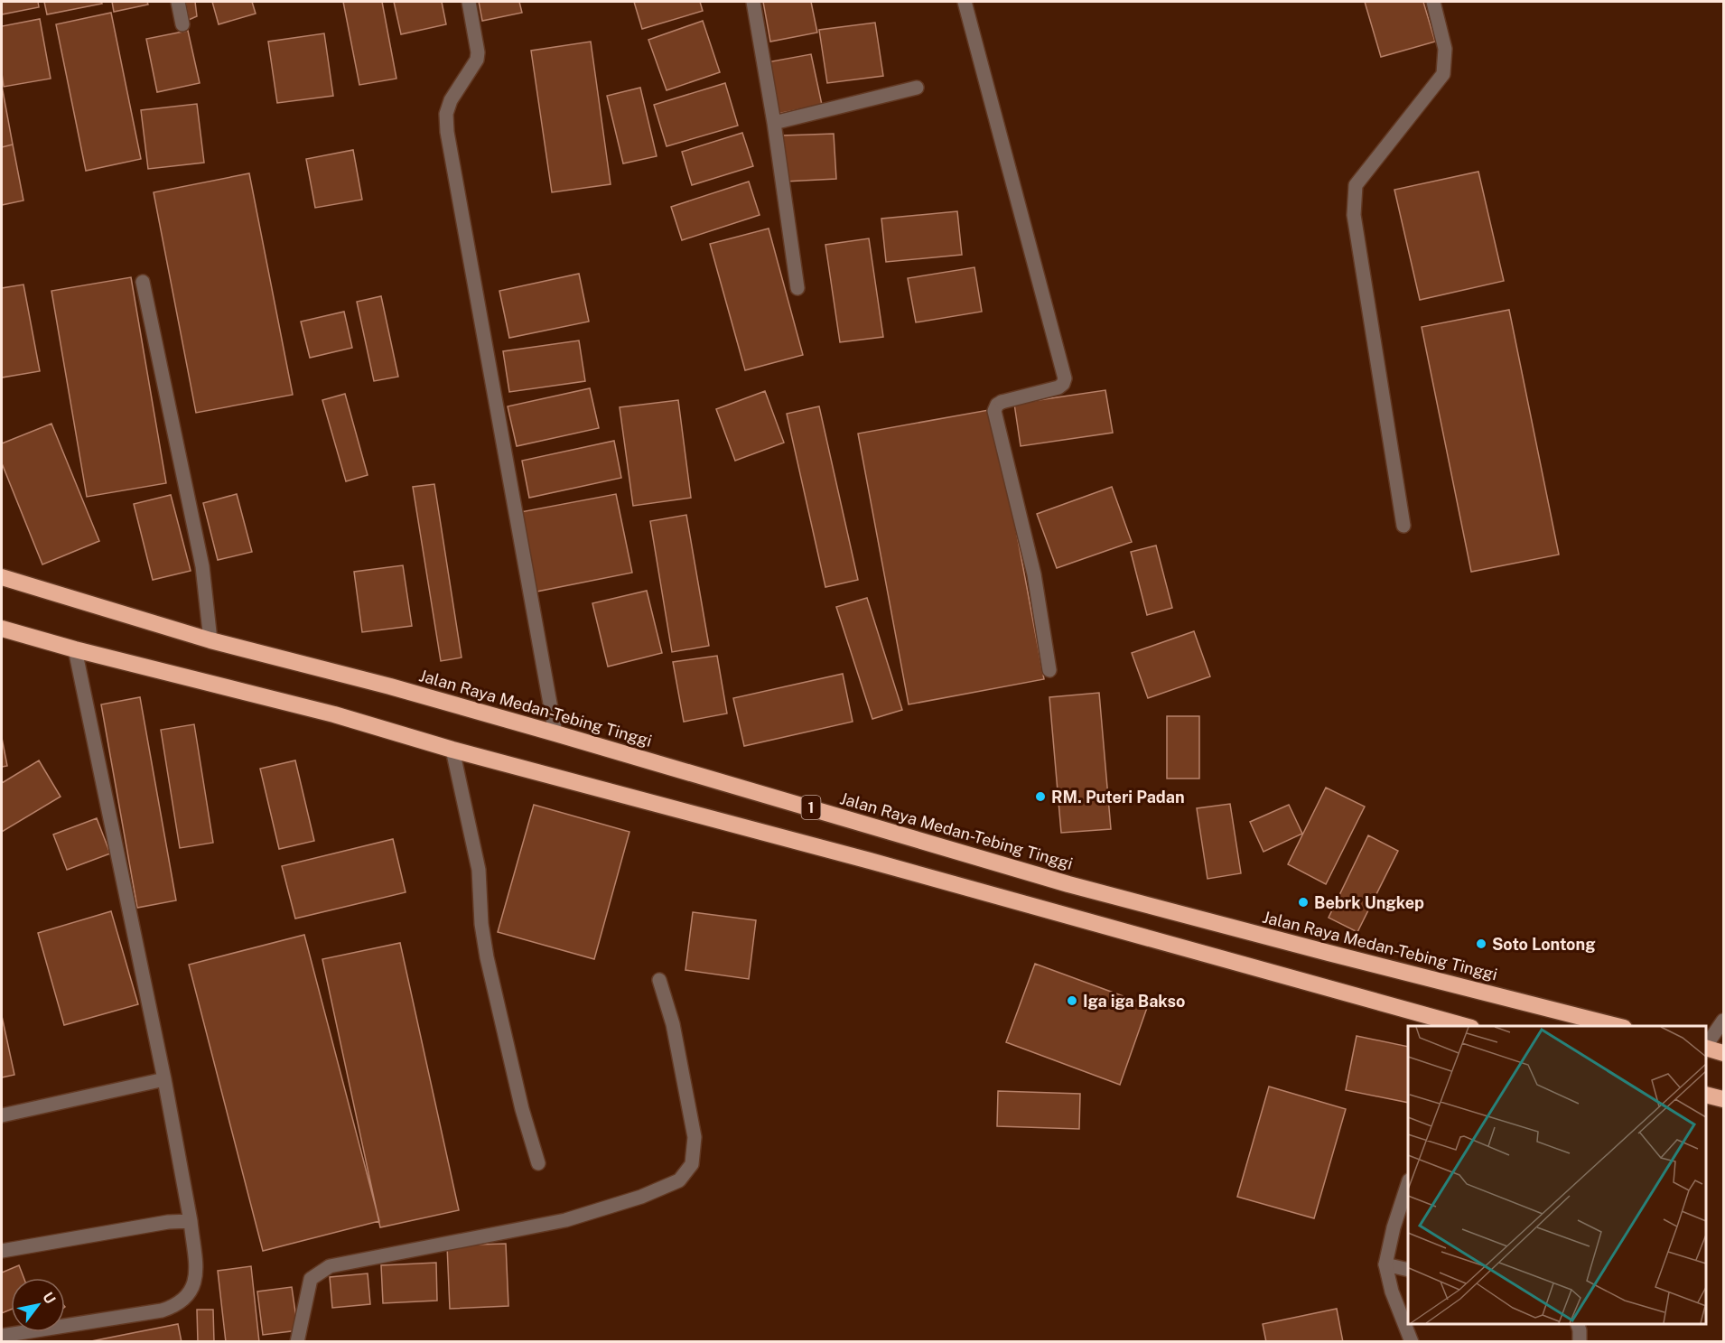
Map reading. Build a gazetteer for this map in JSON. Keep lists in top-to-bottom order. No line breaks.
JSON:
{"streets":{"highway":["Jalan Raya Medan-Tebing Tinggi","1"]},"places":["RM. Puteri Padan","Bebrk Ungkep","Soto Lontong","Iga iga Bakso"],"north":"top right"}
